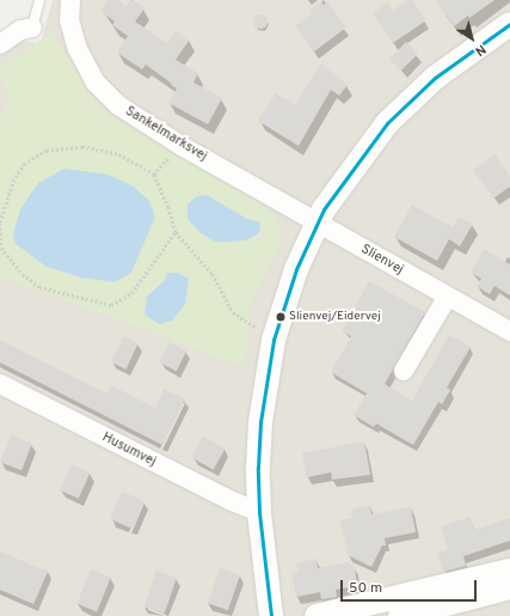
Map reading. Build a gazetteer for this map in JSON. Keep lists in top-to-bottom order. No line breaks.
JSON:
{"streets":{"street":["Sankelmarksvej","Slienvej","Husumvej"]},"crossings":[["Sankelmarksvej","Slienvej"]],"places":["Slienvej/Eidervej"],"scale_bar":"50 m","north":"bottom right"}
